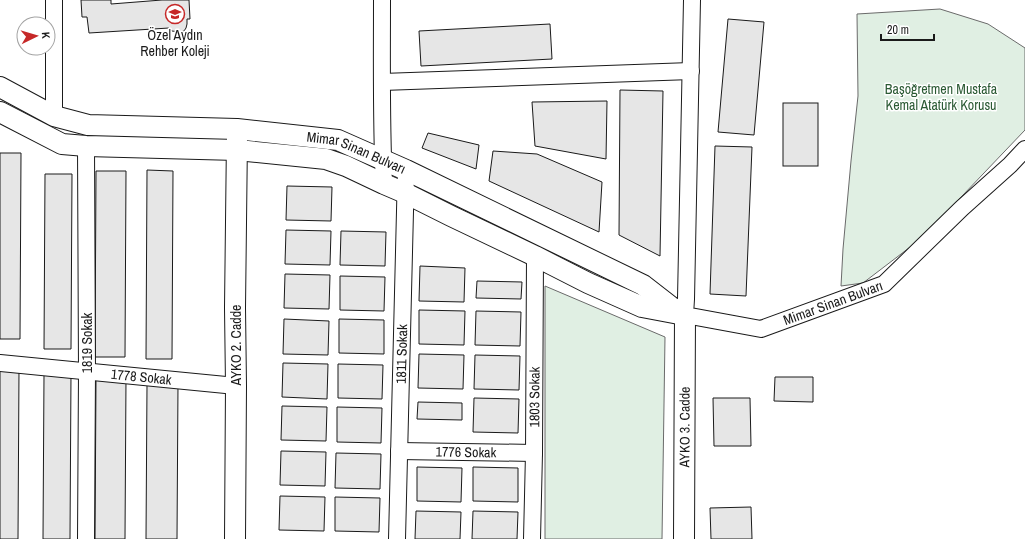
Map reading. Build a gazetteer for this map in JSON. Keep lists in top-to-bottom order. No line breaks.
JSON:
{"streets":{"street":["Mimar Sinan Bulvarı","1819 Sokak","AYKO 2. Cadde","1811 Sokak","1778 Sokak","1803 Sokak","AYKO 3. Cadde","1776 Sokak"]},"crossings":[["Mimar Sinan Bulvarı","1819 Sokak"],["Mimar Sinan Bulvarı","AYKO 2. Cadde"],["Mimar Sinan Bulvarı","1811 Sokak"],["Mimar Sinan Bulvarı","1803 Sokak"],["Mimar Sinan Bulvarı","AYKO 3. Cadde"],["1819 Sokak","1778 Sokak"],["AYKO 2. Cadde","1778 Sokak"],["1811 Sokak","1776 Sokak"],["1803 Sokak","1776 Sokak"]],"parks":["Başöğretmen Mustafa Kemal Atatürk Korusu"],"places":{"school or university":["Özel Aydın Rehber Koleji"]},"scale_bar":"20 m","north":"right"}
